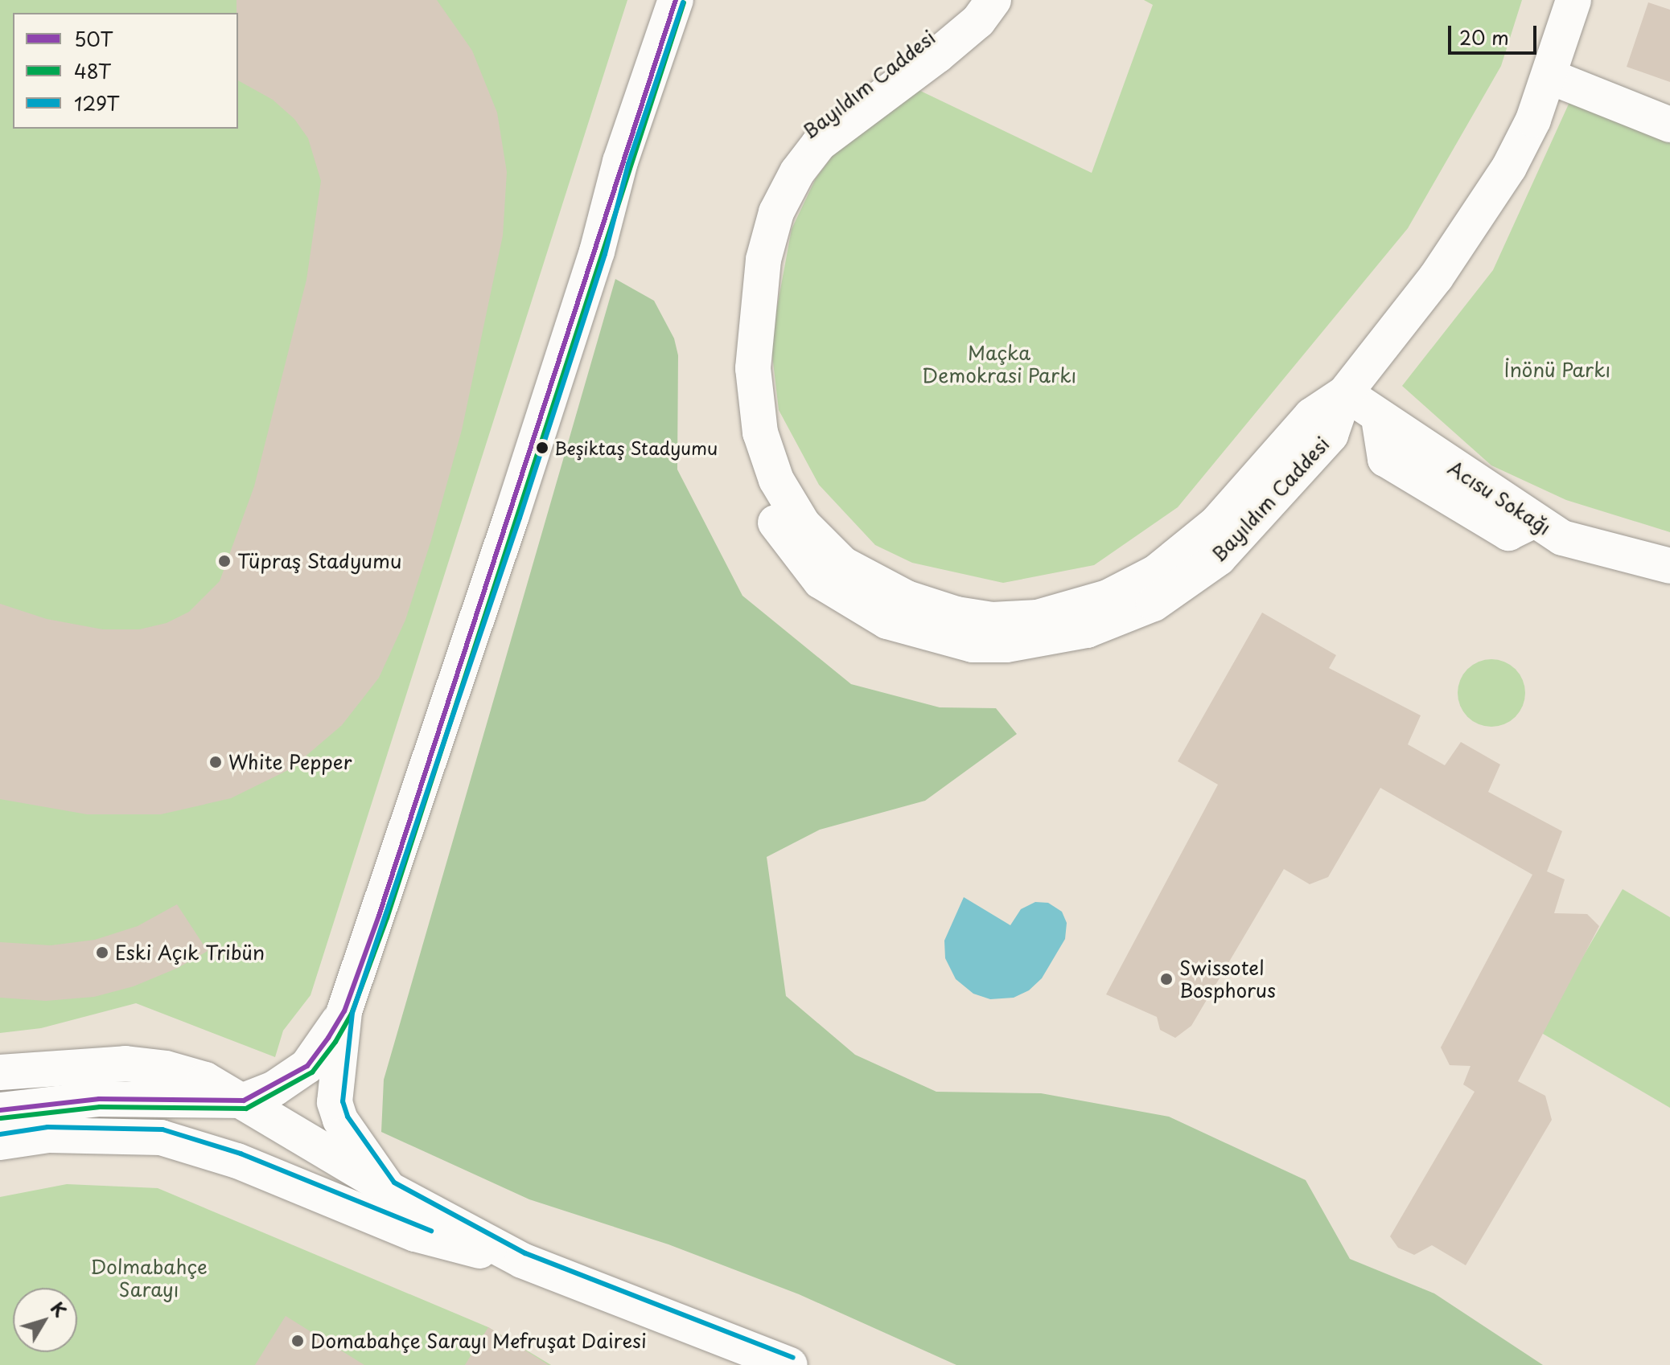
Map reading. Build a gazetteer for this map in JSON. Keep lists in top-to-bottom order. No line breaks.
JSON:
{"streets":{"main road":["Bayıldım Caddesi","Acısu Sokağı"]},"crossings":[["Bayıldım Caddesi","Acısu Sokağı"]],"parks":["Maçka Demokrasi Parkı","İnönü Parkı","Dolmabahçe Sarayı"],"places":["Beşiktaş Stadyumu","Tüpraş Stadyumu","White Pepper","Eski Açık Tribün","Swissotel Bosphorus","Domabahçe Sarayı Mefruşat Dairesi"],"lines":["transit line 50T","transit line 48T","transit line 129T"],"legend":["50T","48T","129T"],"scale_bar":"20 m","north":"top right"}
